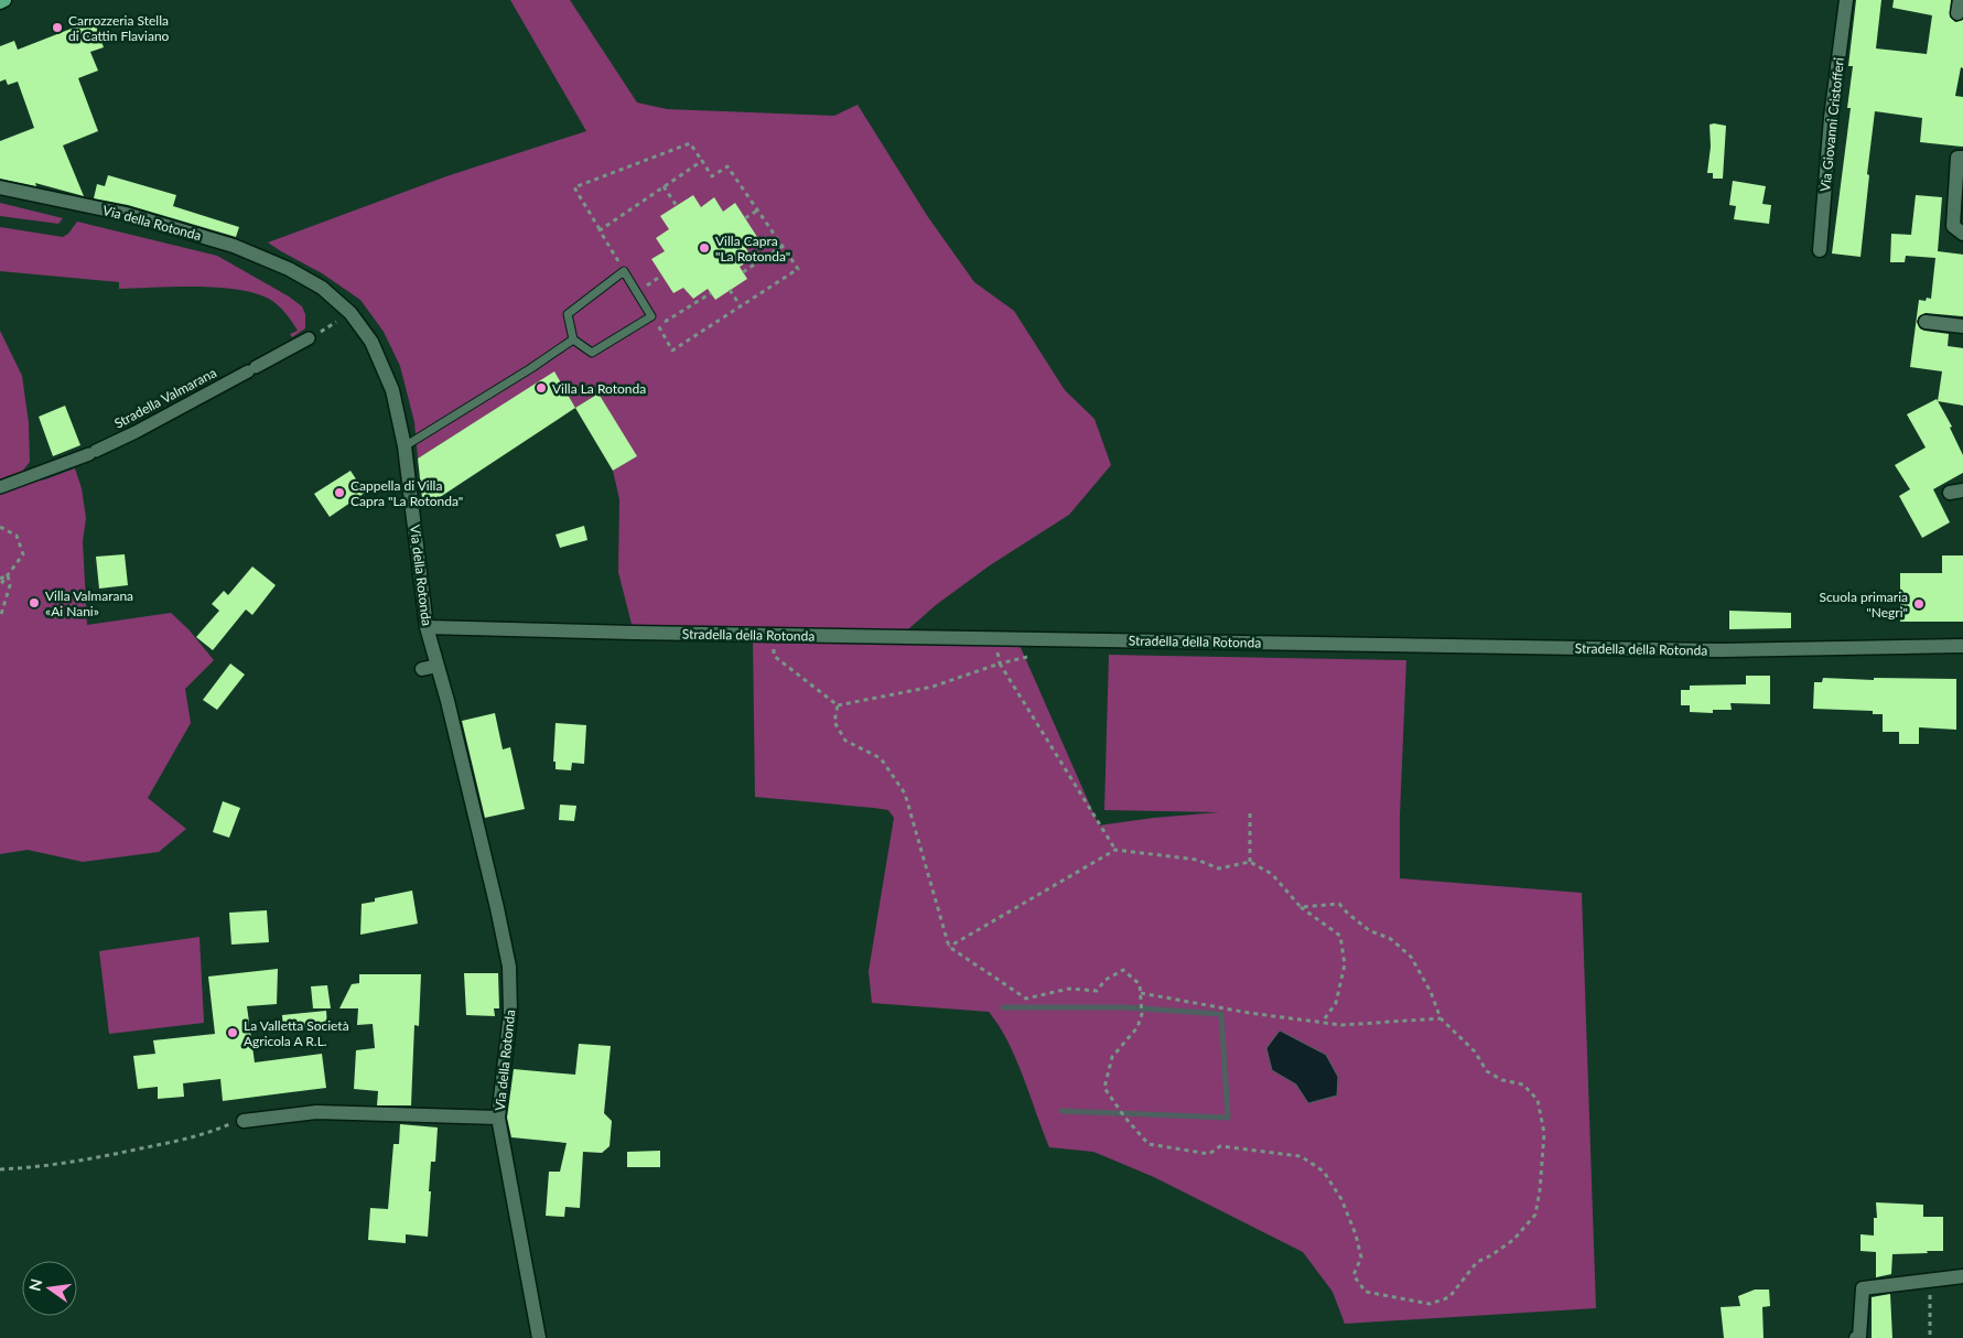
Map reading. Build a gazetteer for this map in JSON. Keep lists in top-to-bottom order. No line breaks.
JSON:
{"streets":{"street":["Via Giovanni Cristofferi","Via della Rotonda","Stradella Valmarana","Stradella della Rotonda"]},"crossings":[["Via della Rotonda","Stradella della Rotonda"]],"places":["Carrozzeria Stella di Cattin Flaviano","Villa Capra \"La Rotonda\"","Villa La Rotonda","Cappella di Villa Capra \"La Rotonda\"","Villa Valmarana «Ai Nani»","Scuola primaria \"Negri\"","La Valletta Società Agricola A R.L."],"north":"left"}
